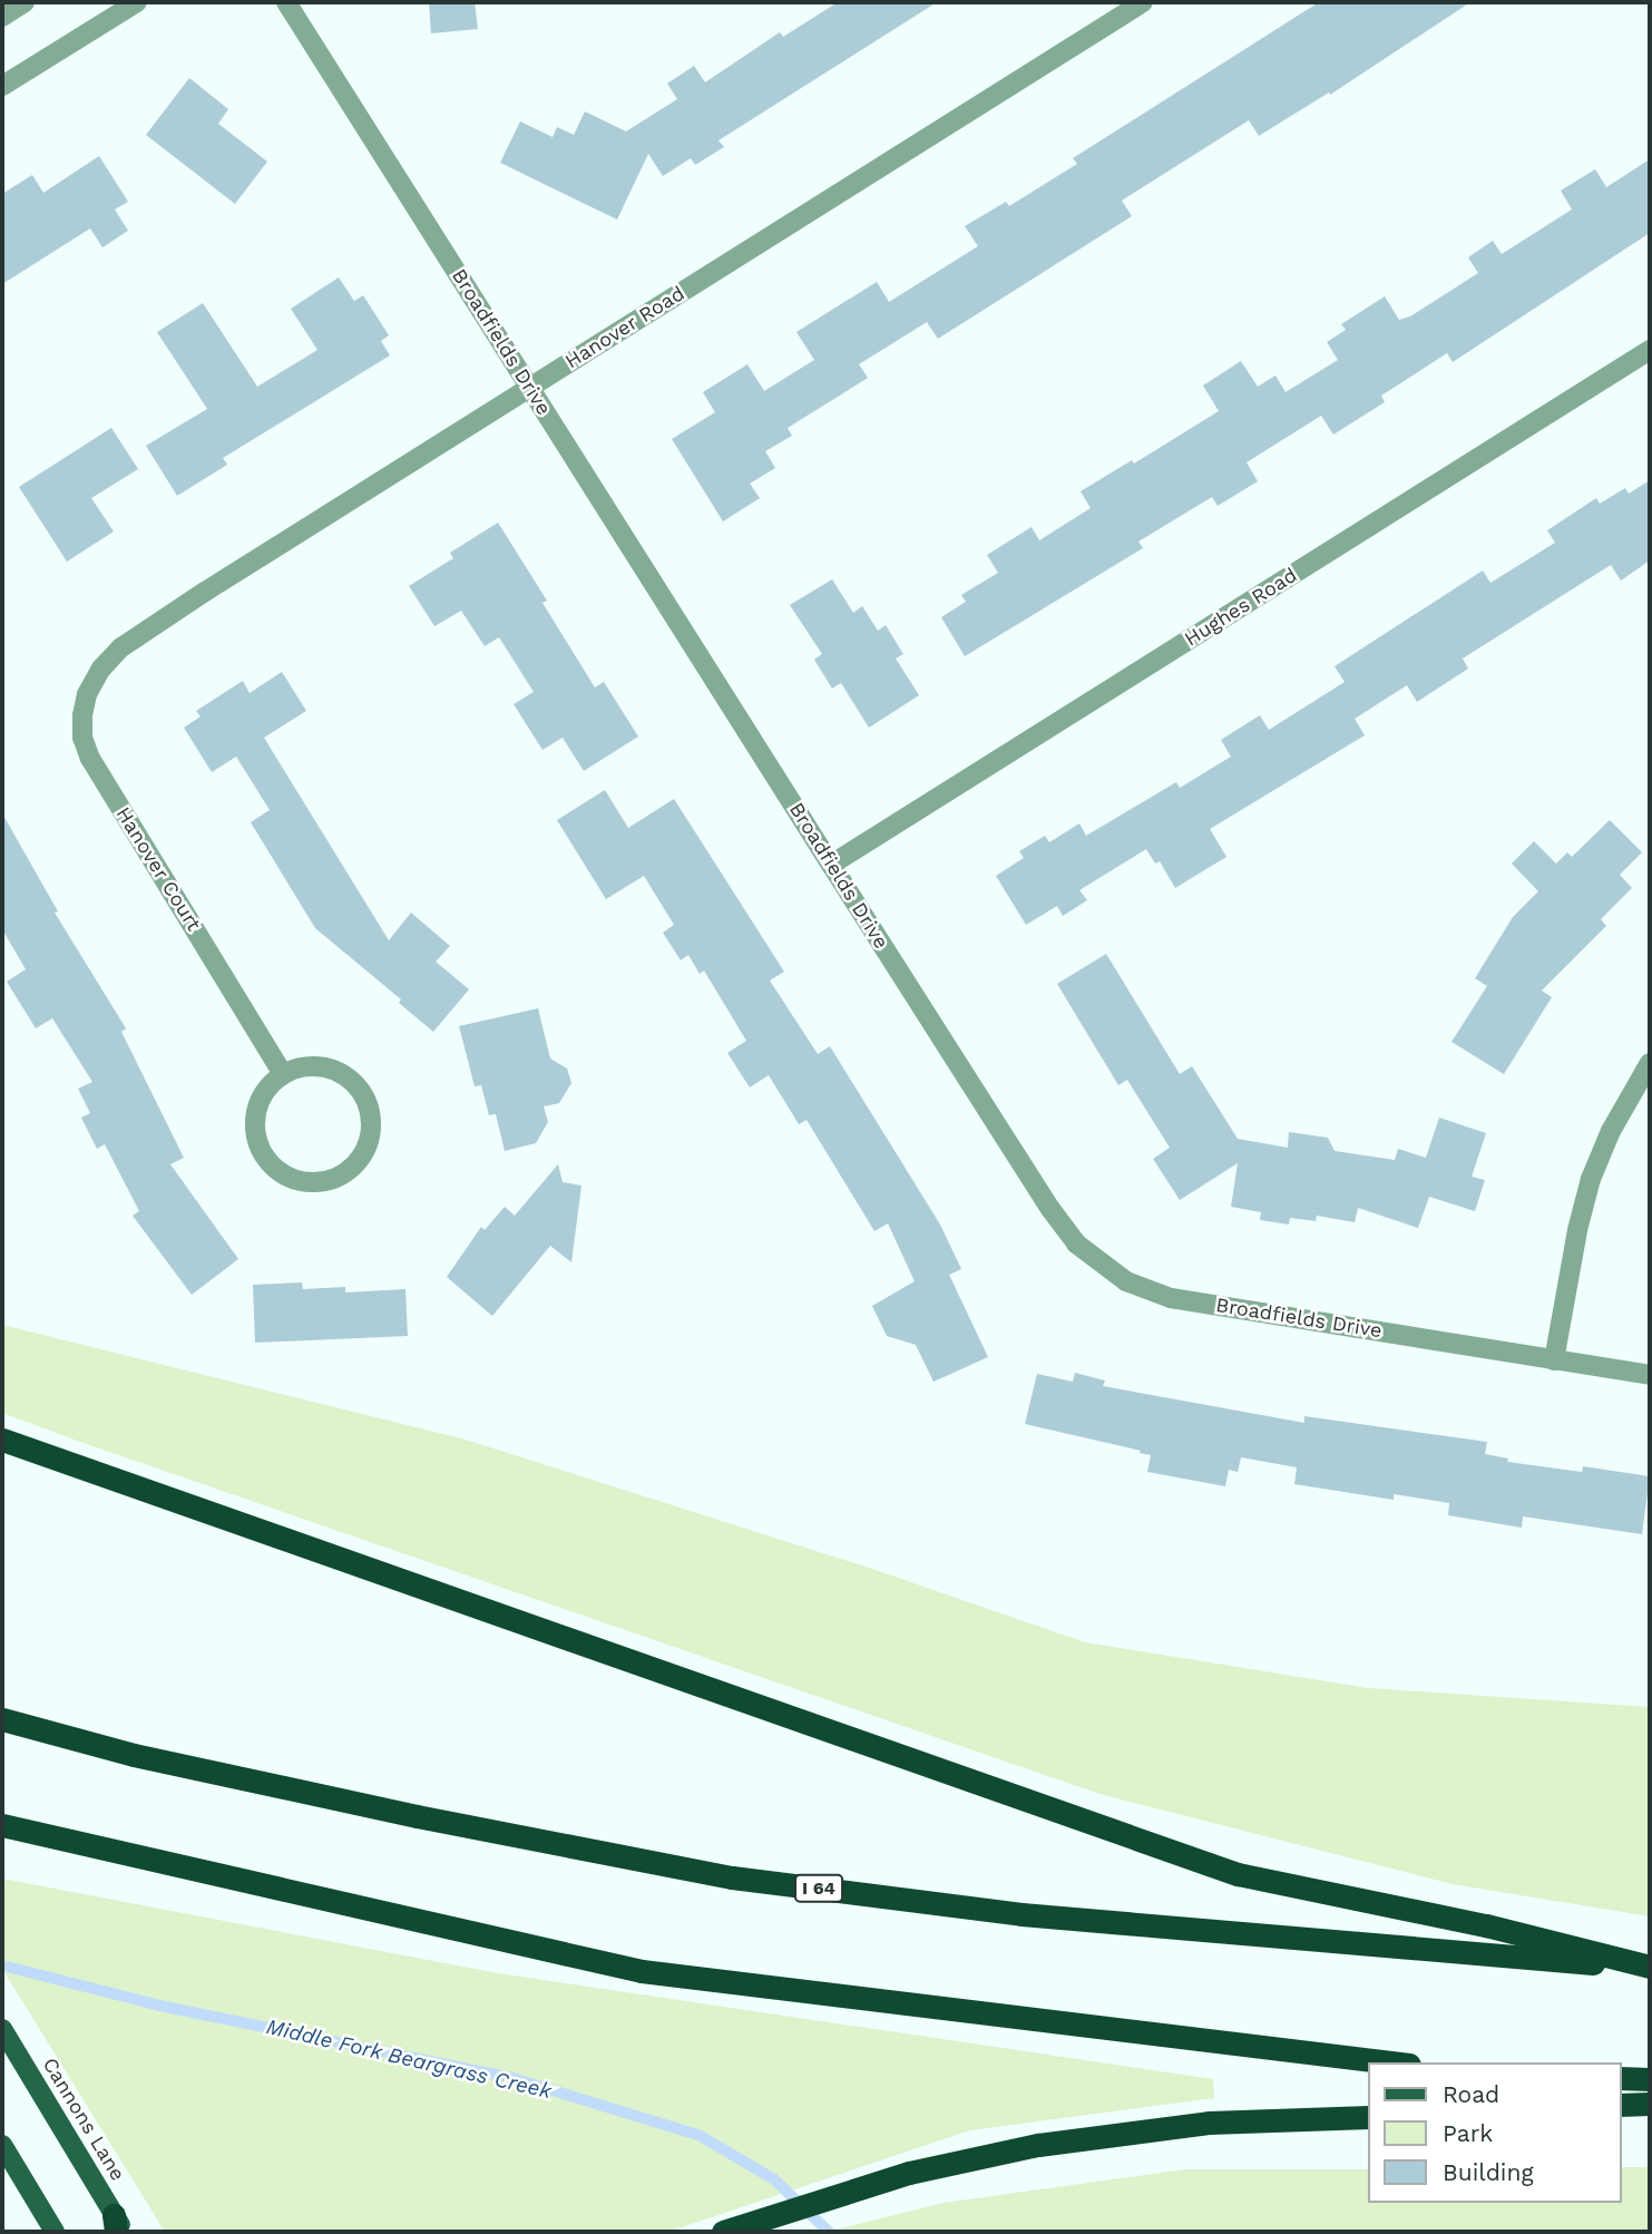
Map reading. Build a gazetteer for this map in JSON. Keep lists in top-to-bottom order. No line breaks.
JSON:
{"streets":{"highway":["I 64"],"main road":["Cannons Lane"],"street":["Hanover Road","Broadfields Drive","Hughes Road","Hanover Court"]},"crossings":[["Hanover Road","Broadfields Drive"],["Hanover Road","Hanover Court"],["Broadfields Drive","Hughes Road"]],"water":["Middle Fork Beargrass Creek"],"legend":["Road","Park","Building"]}
